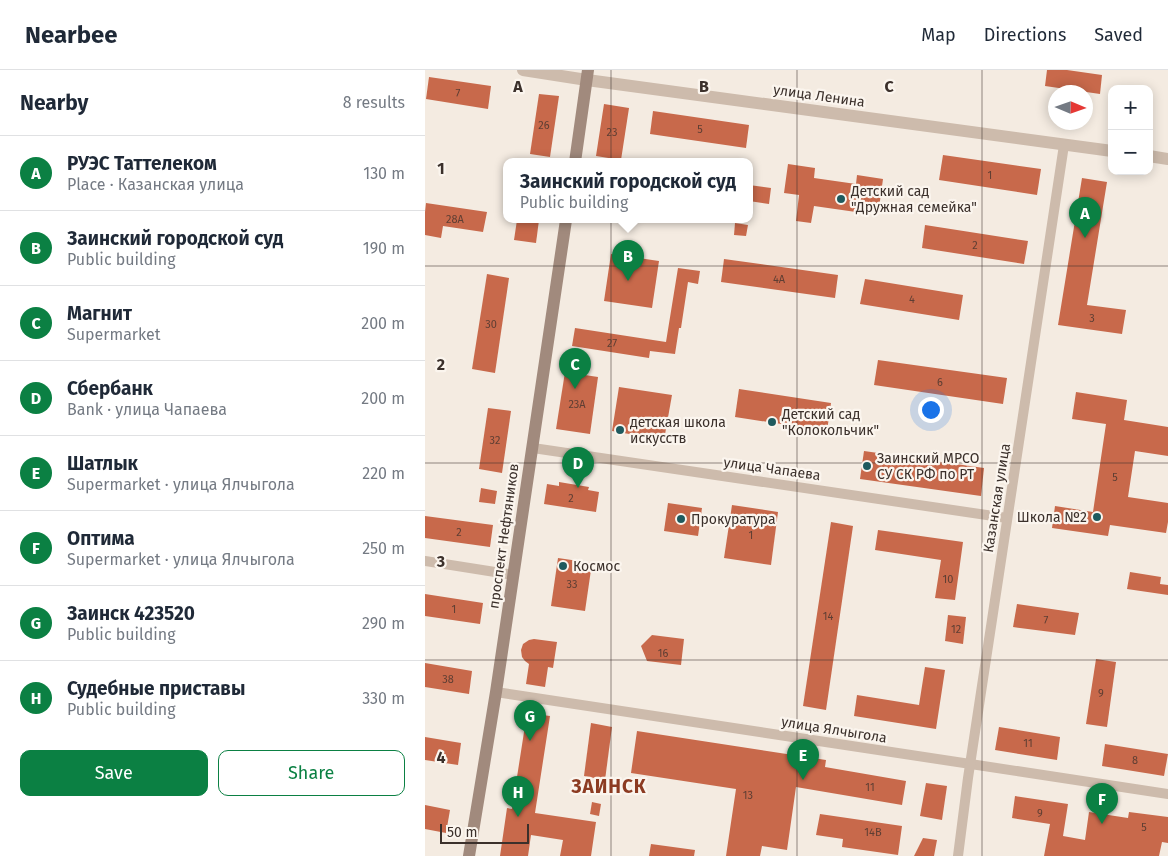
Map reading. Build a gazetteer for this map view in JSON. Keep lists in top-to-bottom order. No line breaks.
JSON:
{"streets":{"main road":["проспект Нефтяников"],"street":["улица Ленина","улица Чапаева","Казанская улица","улица Ялчыгола"]},"crossings":[["улица Ленина","Казанская улица"],["улица Чапаева","Казанская улица"],["улица Чапаева","проспект Нефтяников"],["Казанская улица","улица Ялчыгола"],["проспект Нефтяников","улица Ялчыгола"]],"districts":["ЗАИНСК"],"places":["Детский сад \"Дружная семейка\"","Детский сад \"Колокольчик\"","детская школа искусств","Заинский МРСО СУ СК РФ по РТ","Школа №2","Прокуратура","Космос"],"house_numbers":["7","26","5","23","1","28А","2","4А","4","3","30","27","6","23А","32","5","2","2","1","10","33","1","14","7","12","16","38","9","11","8","11","13","9","5","14В"],"scale_bar":"50 m","north":"right","page":{"header":"Nearbee","nav":["Map","Directions","Saved"],"heading":["Nearby","8 results"],"map_buttons":["+","−"],"list":[{"mark":"A","name":"РУЭС Таттелеком","note":"Place · Казанская улица","value":"130 m"},{"mark":"B","name":"Заинский городской суд","note":"Public building","value":"190 m"},{"mark":"C","name":"Магнит","note":"Supermarket","value":"200 m"},{"mark":"D","name":"Сбербанк","note":"Bank · улица Чапаева","value":"200 m"},{"mark":"E","name":"Шатлык","note":"Supermarket · улица Ялчыгола","value":"220 m"},{"mark":"F","name":"Оптима","note":"Supermarket · улица Ялчыгола","value":"250 m"},{"mark":"G","name":"Заинск 423520","note":"Public building","value":"290 m"},{"mark":"H","name":"Судебные приставы","note":"Public building","value":"330 m"}],"popup":["Заинский городской суд","Public building"],"pins":["A","B","C","D","G","E","H","F"],"buttons":["Save","Share"],"scale":"50 m"},"grid":{"columns":["A","B","C"],"rows":["1","2","3","4"]}}
